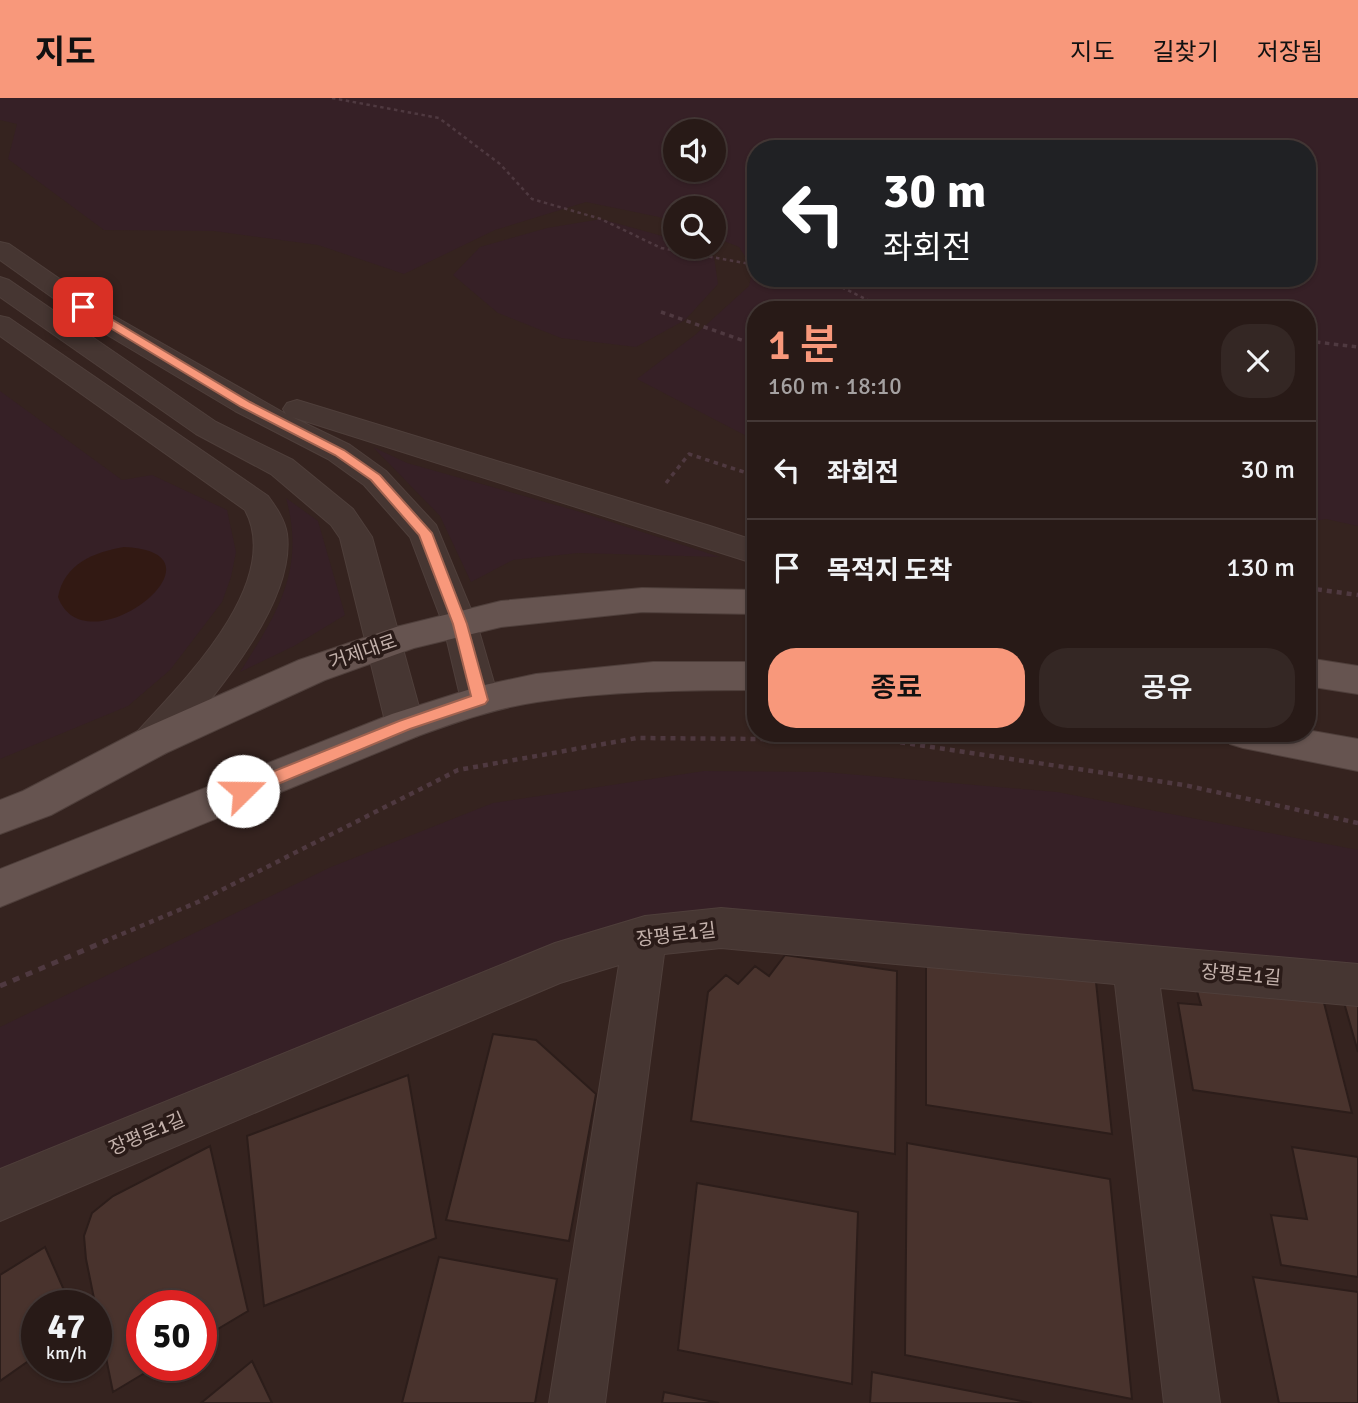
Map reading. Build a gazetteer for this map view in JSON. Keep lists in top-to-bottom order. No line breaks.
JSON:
{"streets":{"main road":["거제대로"],"street":["장평로1길"]},"page":{"header":"지도","nav":["지도","길찾기","저장됨"],"turn":["30 m","좌회전"],"heading":["1 분","160 m · 18:10"],"list":[{"name":"좌회전","value":"30 m"},{"name":"목적지 도착","value":"130 m"}],"buttons":["종료","공유"],"speed":"47 km/h","limit":"50"}}
